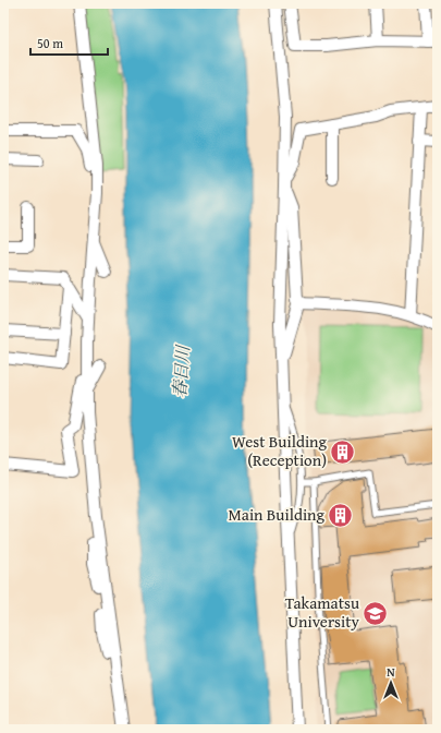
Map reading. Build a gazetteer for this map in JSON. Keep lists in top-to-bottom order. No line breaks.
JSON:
{"water":["春日川"],"places":{"building":["West Building (Reception)","Main Building"],"school or university":["Takamatsu University"]},"scale_bar":"50 m","north":"top"}
